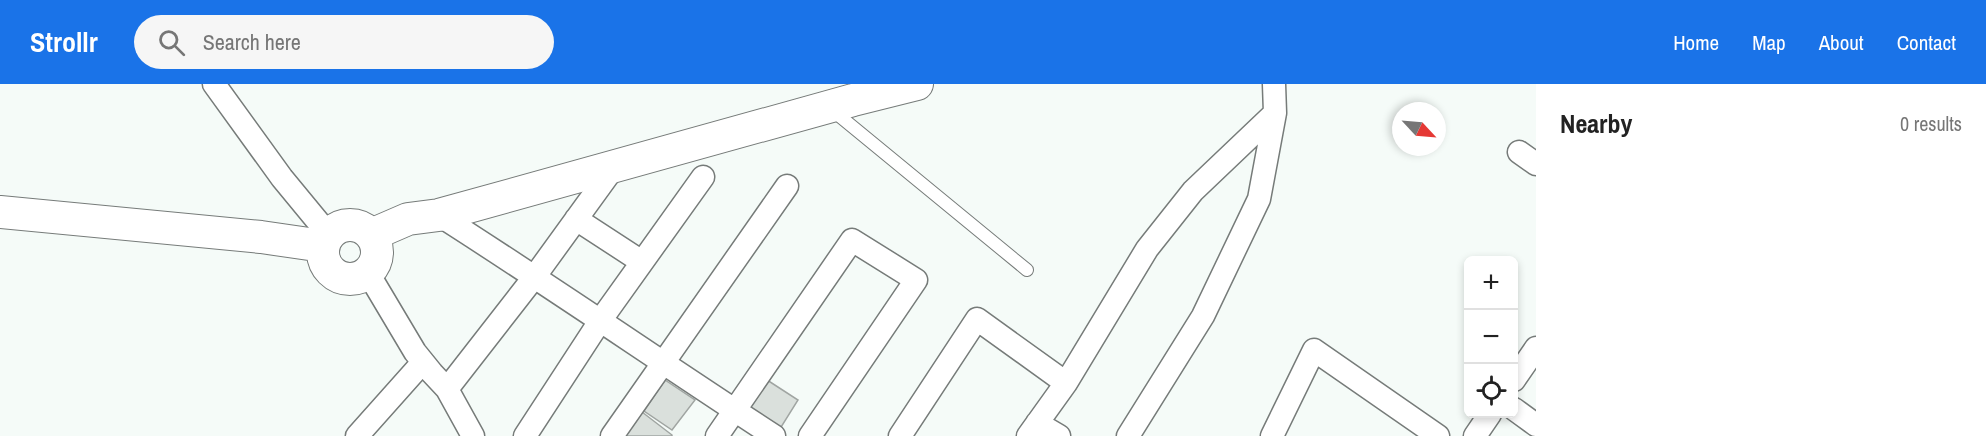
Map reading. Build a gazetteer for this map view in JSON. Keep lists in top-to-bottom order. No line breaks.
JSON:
{"north":"bottom right","page":{"header":"Strollr","search":"Search here","nav":["Home","Map","About","Contact"],"heading":["Nearby","0 results"],"map_buttons":["+","−"]}}
